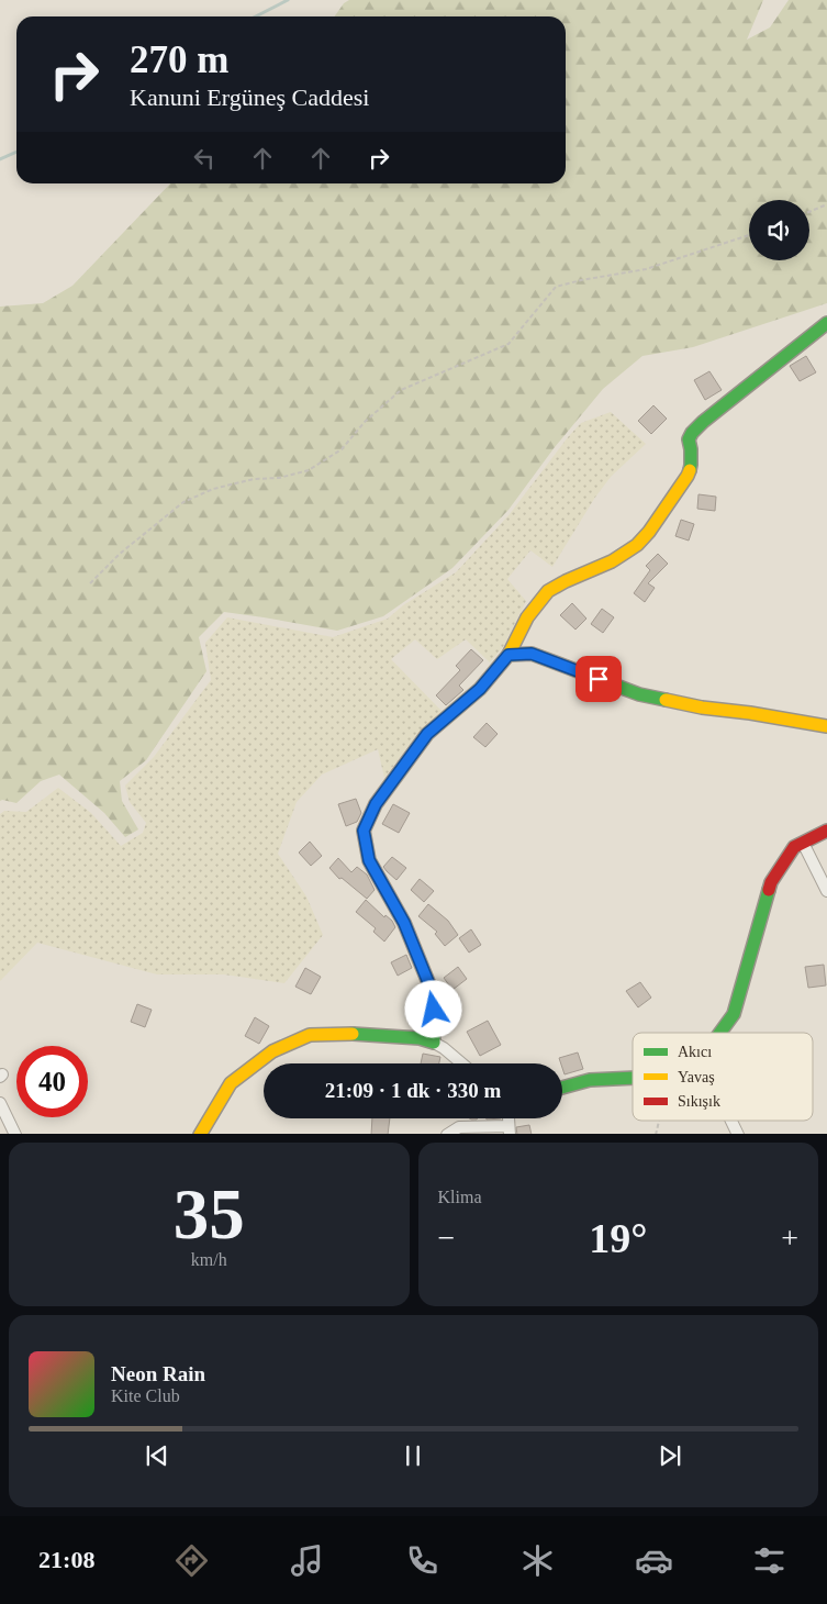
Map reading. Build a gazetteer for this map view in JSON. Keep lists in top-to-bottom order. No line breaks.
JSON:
{"legend":["Akıcı","Yavaş","Sıkışık"],"page":{"turn":["270 m","Kanuni Ergüneş Caddesi"],"limit":"40","trip":"21:09 · 1 dk · 330 m","tile":[["35","km/h"],"Klima"],"heat":["−","19°","+"],"song":["Neon Rain","Kite Club"],"tabs":"21:08"}}
